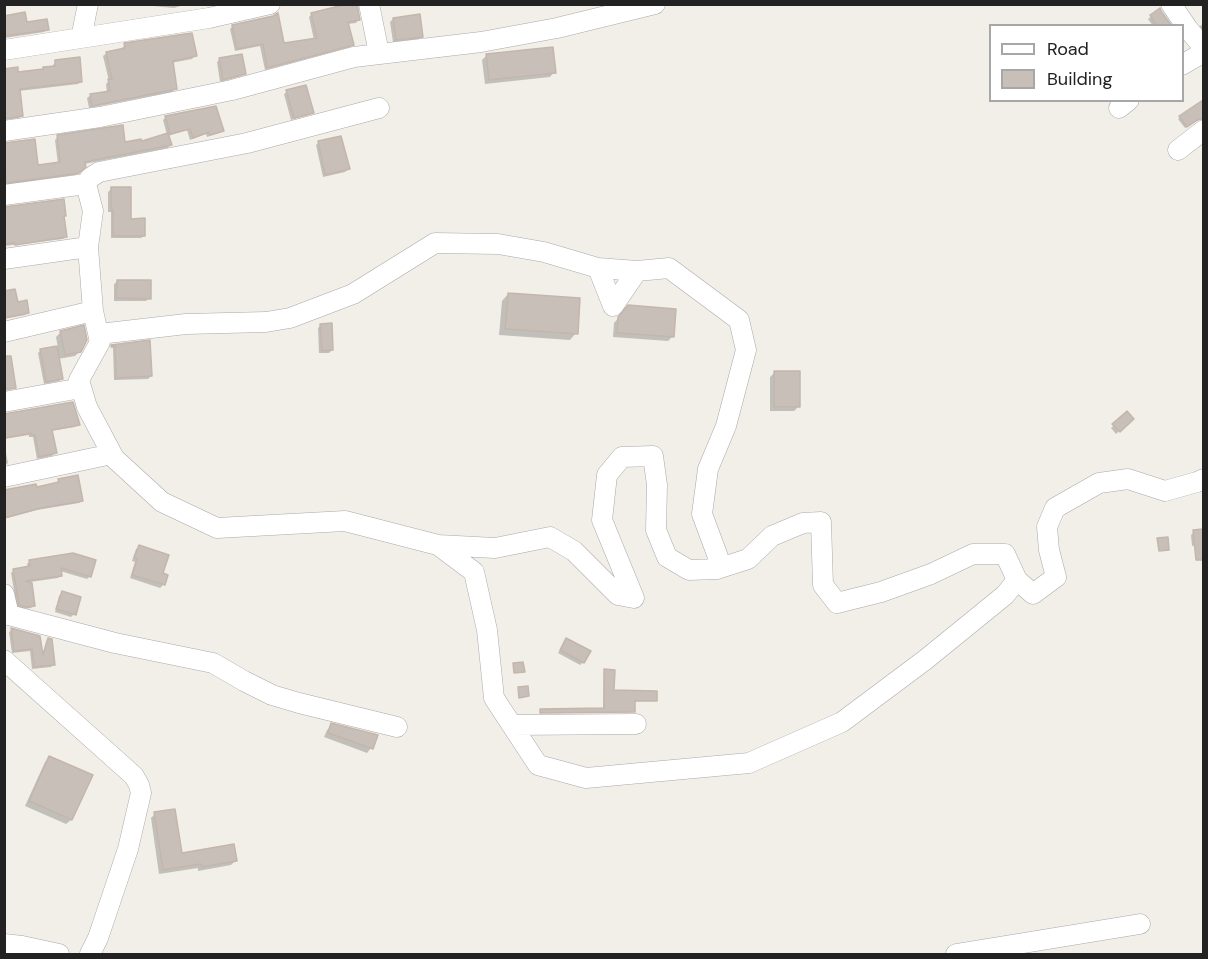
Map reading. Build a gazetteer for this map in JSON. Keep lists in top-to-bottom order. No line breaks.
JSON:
{"legend":["Road","Building"]}
